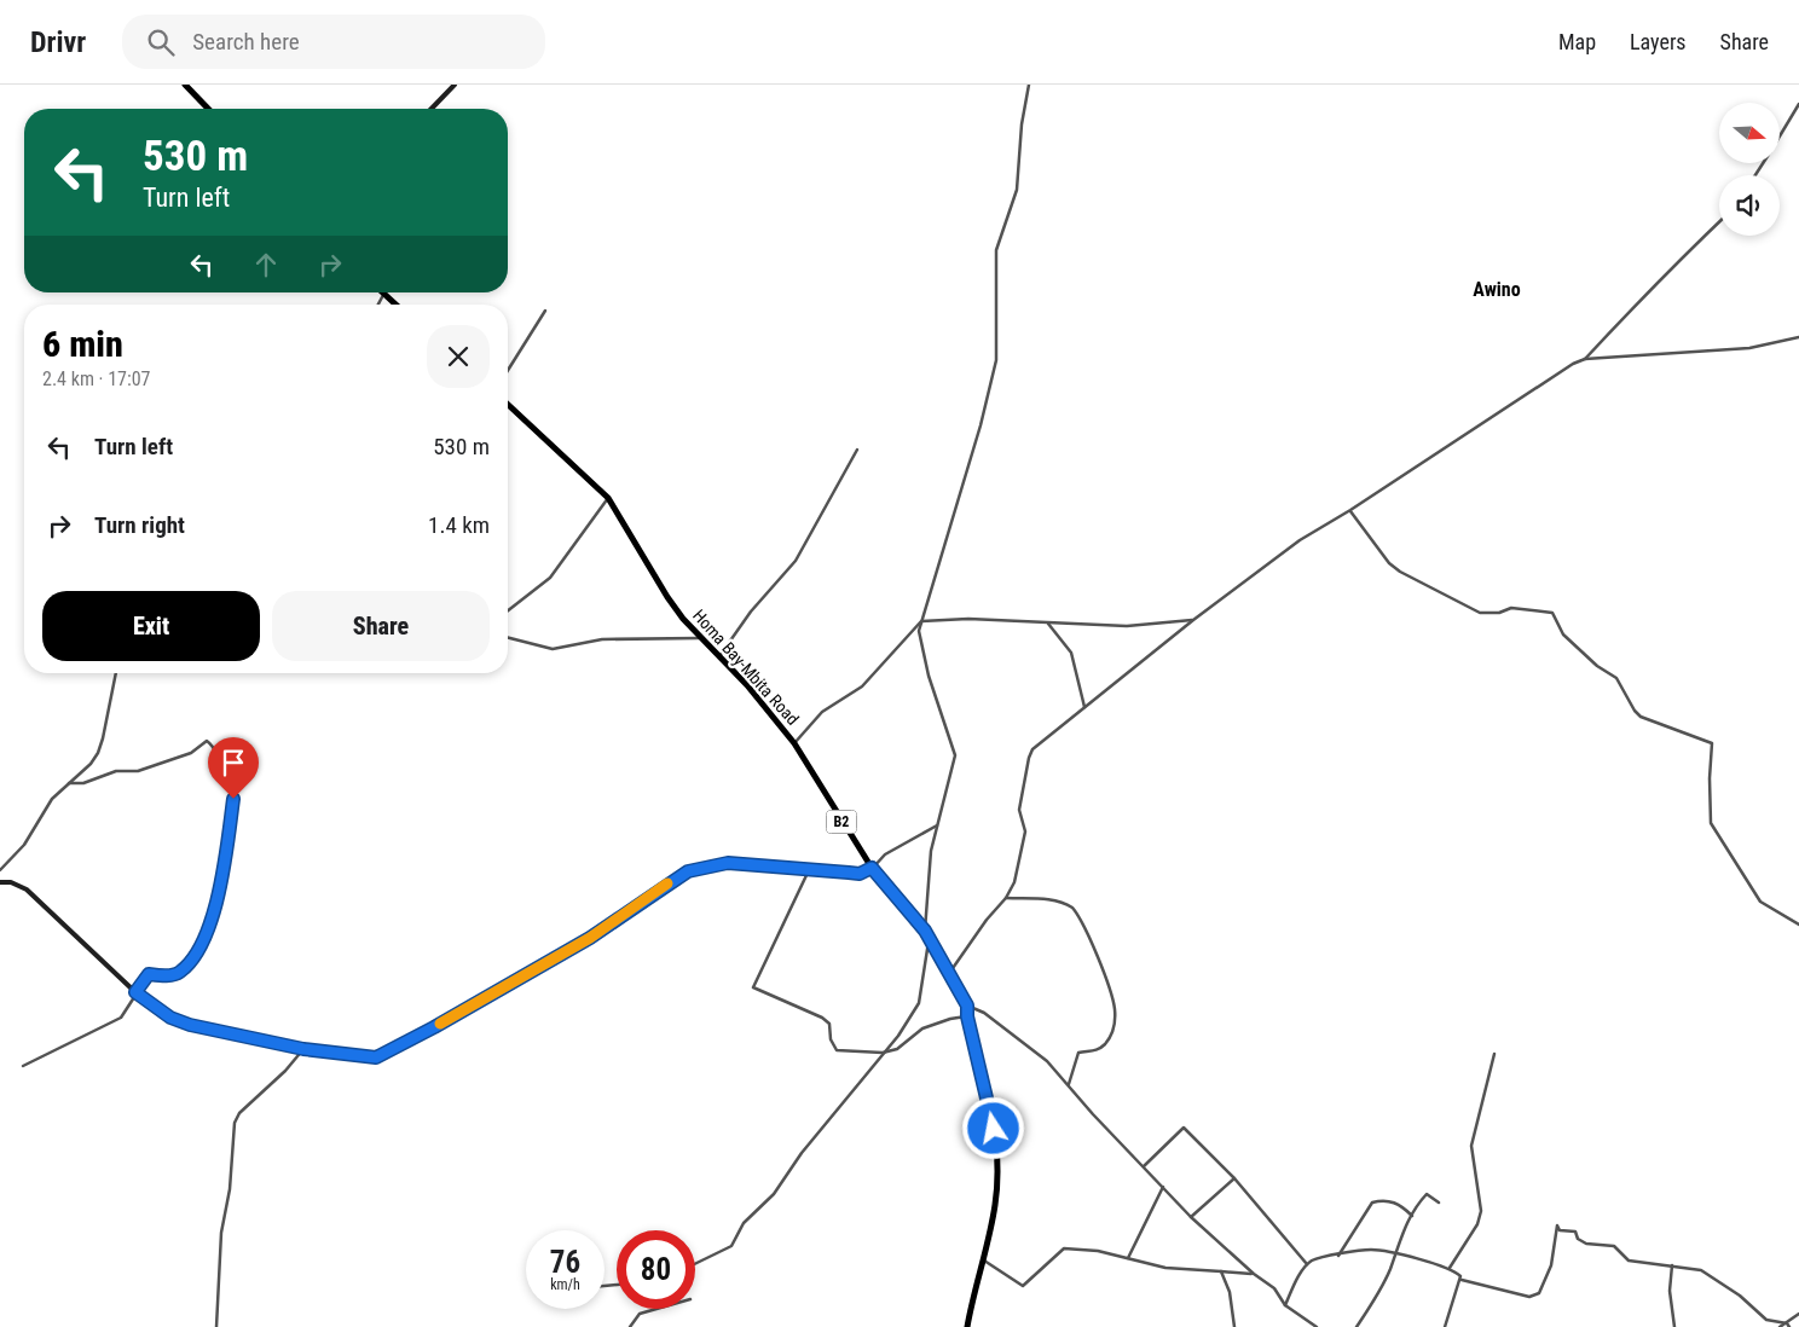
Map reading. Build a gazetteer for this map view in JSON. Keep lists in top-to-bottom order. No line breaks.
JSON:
{"streets":{"highway":["Homa Bay-Mbita Road","B2"]},"districts":["Awino"],"north":"right","page":{"header":"Drivr","search":"Search here","nav":["Map","Layers","Share"],"turn":["530 m","Turn left"],"heading":["6 min","2.4 km · 17:07"],"list":[{"name":"Turn left","value":"530 m"},{"name":"Turn right","value":"1.4 km"}],"buttons":["Exit","Share"],"speed":"76 km/h","limit":"80"}}
